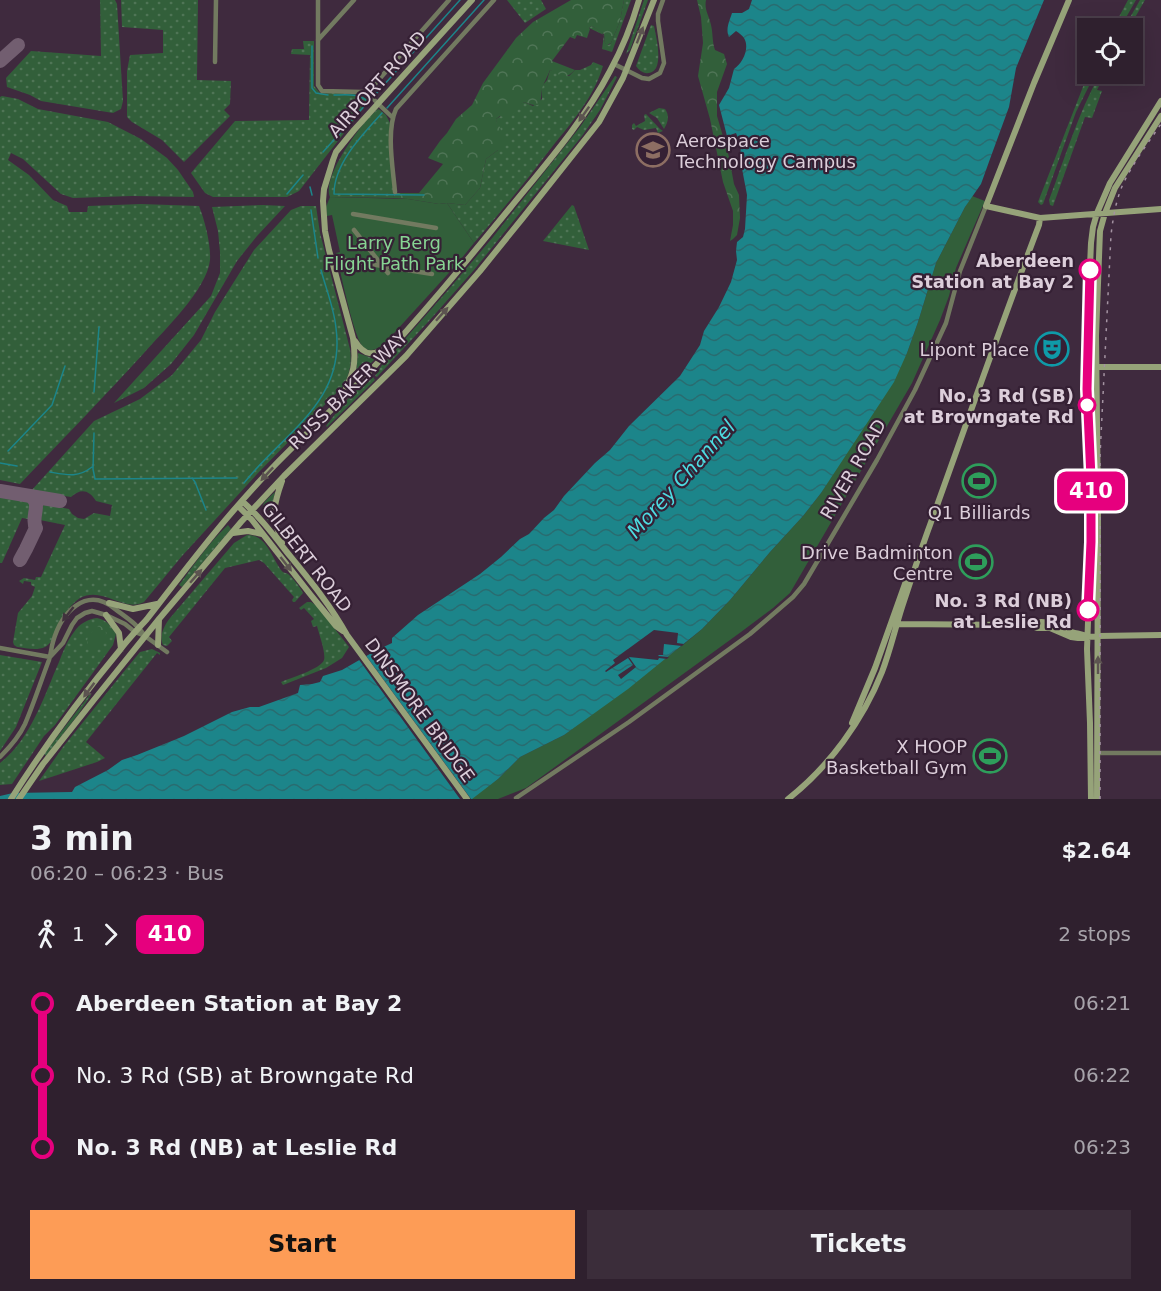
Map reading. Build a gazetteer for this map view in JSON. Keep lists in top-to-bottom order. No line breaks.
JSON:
{"streets":{"main road":["AIRPORT ROAD","RUSS BAKER WAY","RIVER ROAD","GILBERT ROAD","DINSMORE BRIDGE"]},"crossings":[["AIRPORT ROAD","RUSS BAKER WAY"],["RUSS BAKER WAY","GILBERT ROAD"],["GILBERT ROAD","DINSMORE BRIDGE"]],"water":["Morey Channel"],"parks":["Larry Berg Flight Path Park"],"places":{"school or university":["Aerospace Technology Campus"],"other":["Aberdeen Station at Bay 2","No. 3 Rd (SB) at Browngate Rd","No. 3 Rd (NB) at Leslie Rd"],"theatre":["Lipont Place"],"sports":["Q1 Billiards","Drive Badminton Centre","X HOOP Basketball Gym"]},"lines":["bus line 410"],"page":{"on_map":"410","heading":["3 min","06:20 – 06:23 · Bus","$2.64"],"legs":["1","410","2 stops"],"list":[{"name":"Aberdeen Station at Bay 2","value":"06:21"},{"name":"No. 3 Rd (SB) at Browngate Rd","value":"06:22"},{"name":"No. 3 Rd (NB) at Leslie Rd","value":"06:23"}],"buttons":["Start","Tickets"]}}
